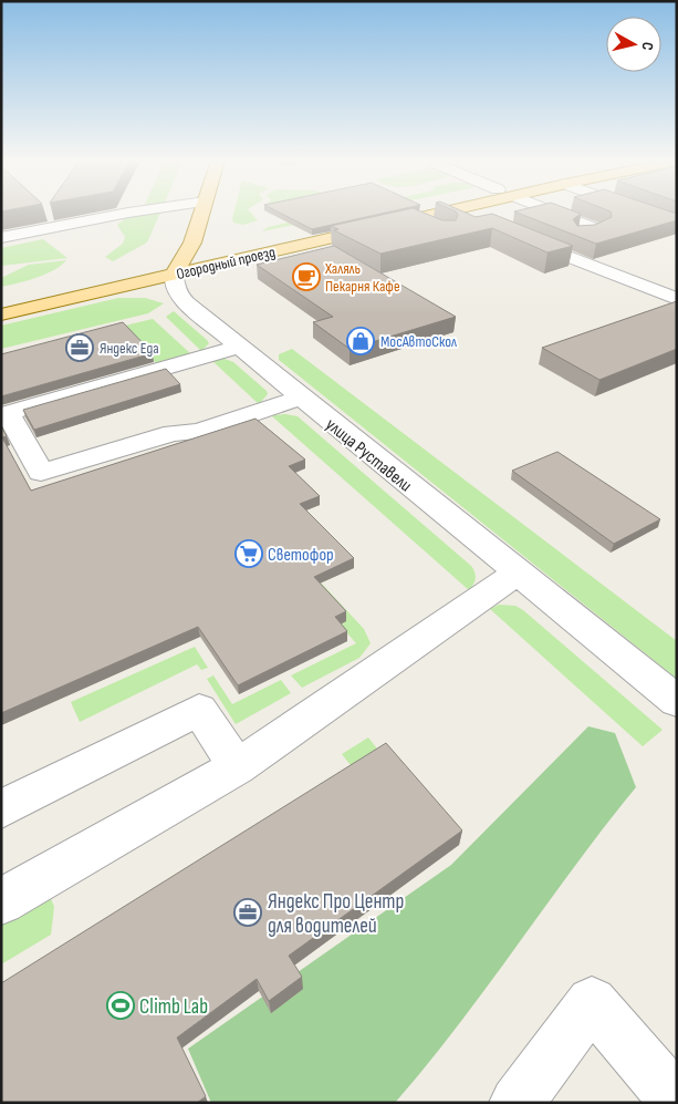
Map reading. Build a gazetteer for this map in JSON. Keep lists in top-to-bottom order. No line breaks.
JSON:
{"streets":{"main road":["Огородный проезд"],"street":["улица Руставели"]},"crossings":[["Огородный проезд","улица Руставели"]],"places":{"cafe":["Халяль Пекарня Кафе"],"shop":["МосАвтоСкол"],"office":["Яндекс Еда","Яндекс Про Центр для водителей"],"supermarket":["Светофор"],"sports":["Climb Lab"]},"north":"right"}
